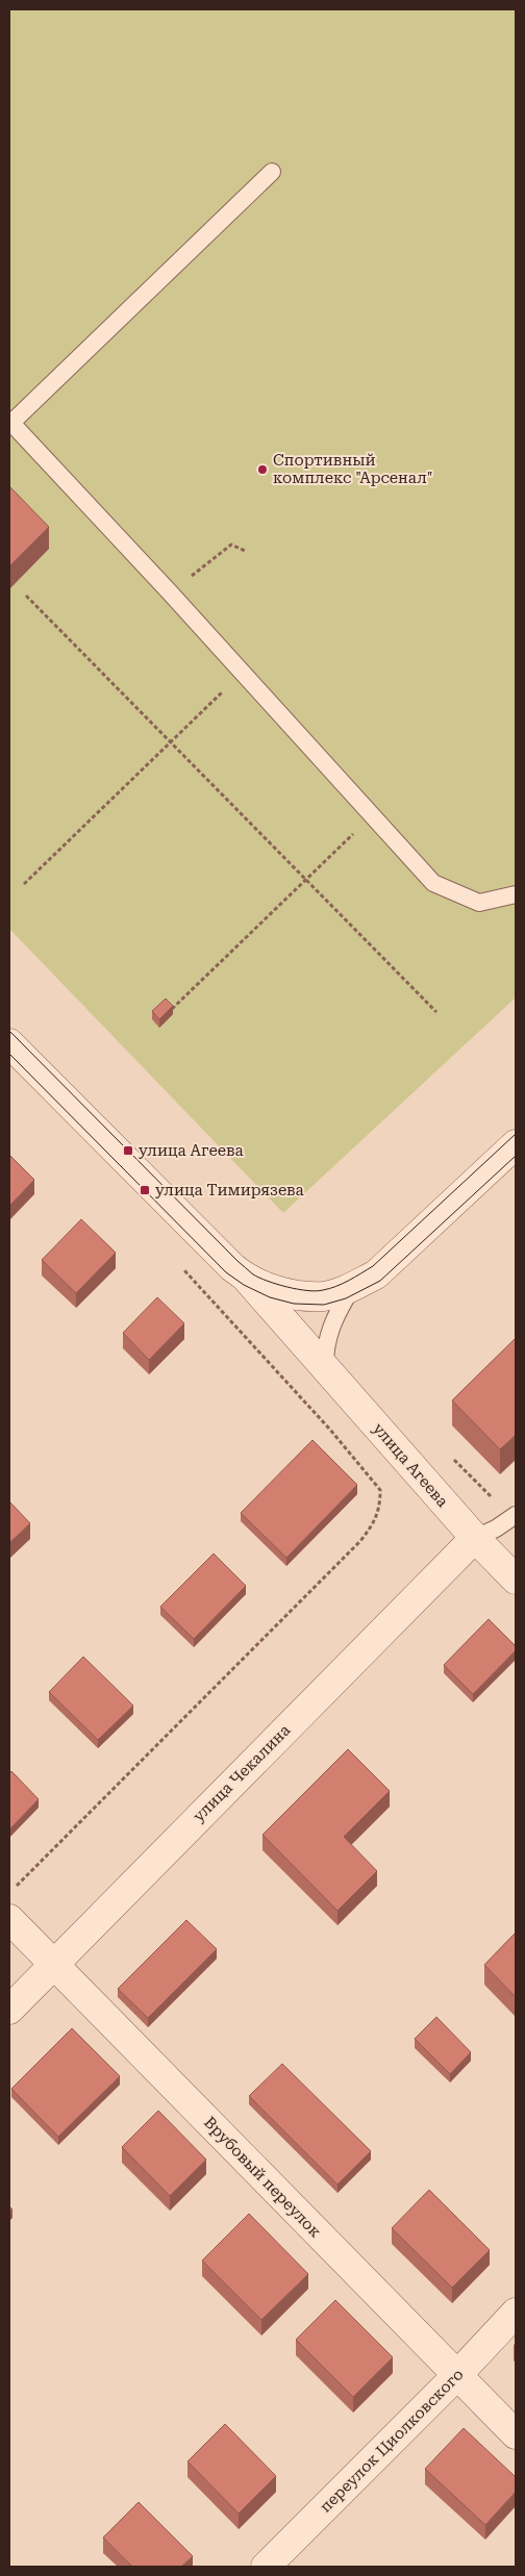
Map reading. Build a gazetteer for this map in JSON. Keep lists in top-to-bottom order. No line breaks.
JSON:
{"streets":{"street":["улица Агеева","улица Чекалина","Врубовый переулок","переулок Циолковского"]},"crossings":[["улица Агеева","улица Чекалина"],["улица Чекалина","Врубовый переулок"],["Врубовый переулок","переулок Циолковского"]],"places":{"other":["Спортивный комплекс \"Арсенал\""],"transit":["улица Агеева","улица Тимирязева"]}}
